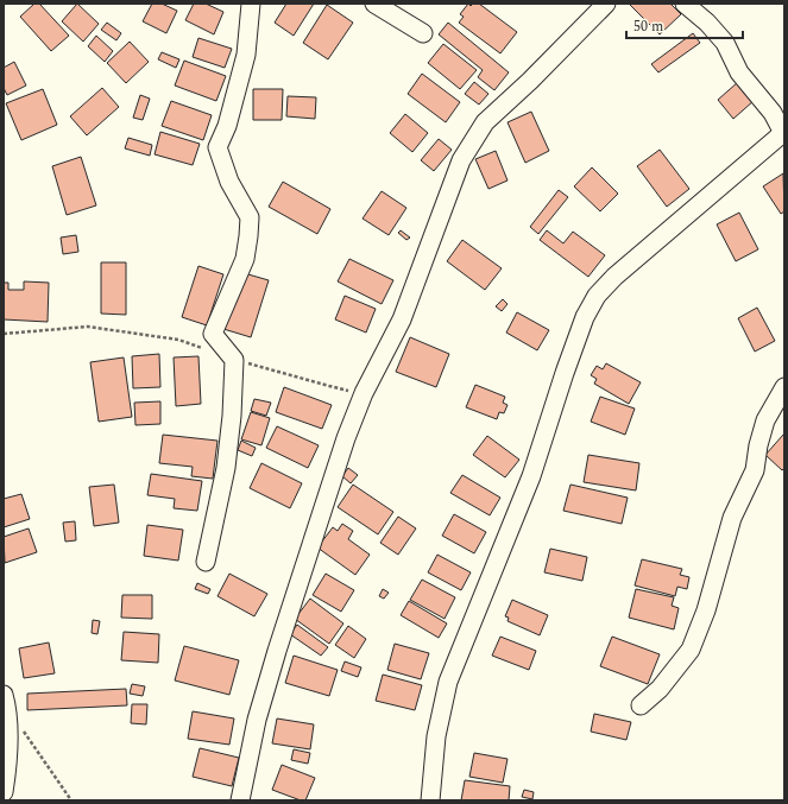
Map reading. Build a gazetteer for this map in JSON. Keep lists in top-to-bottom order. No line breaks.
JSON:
{"scale_bar":"50 m"}
